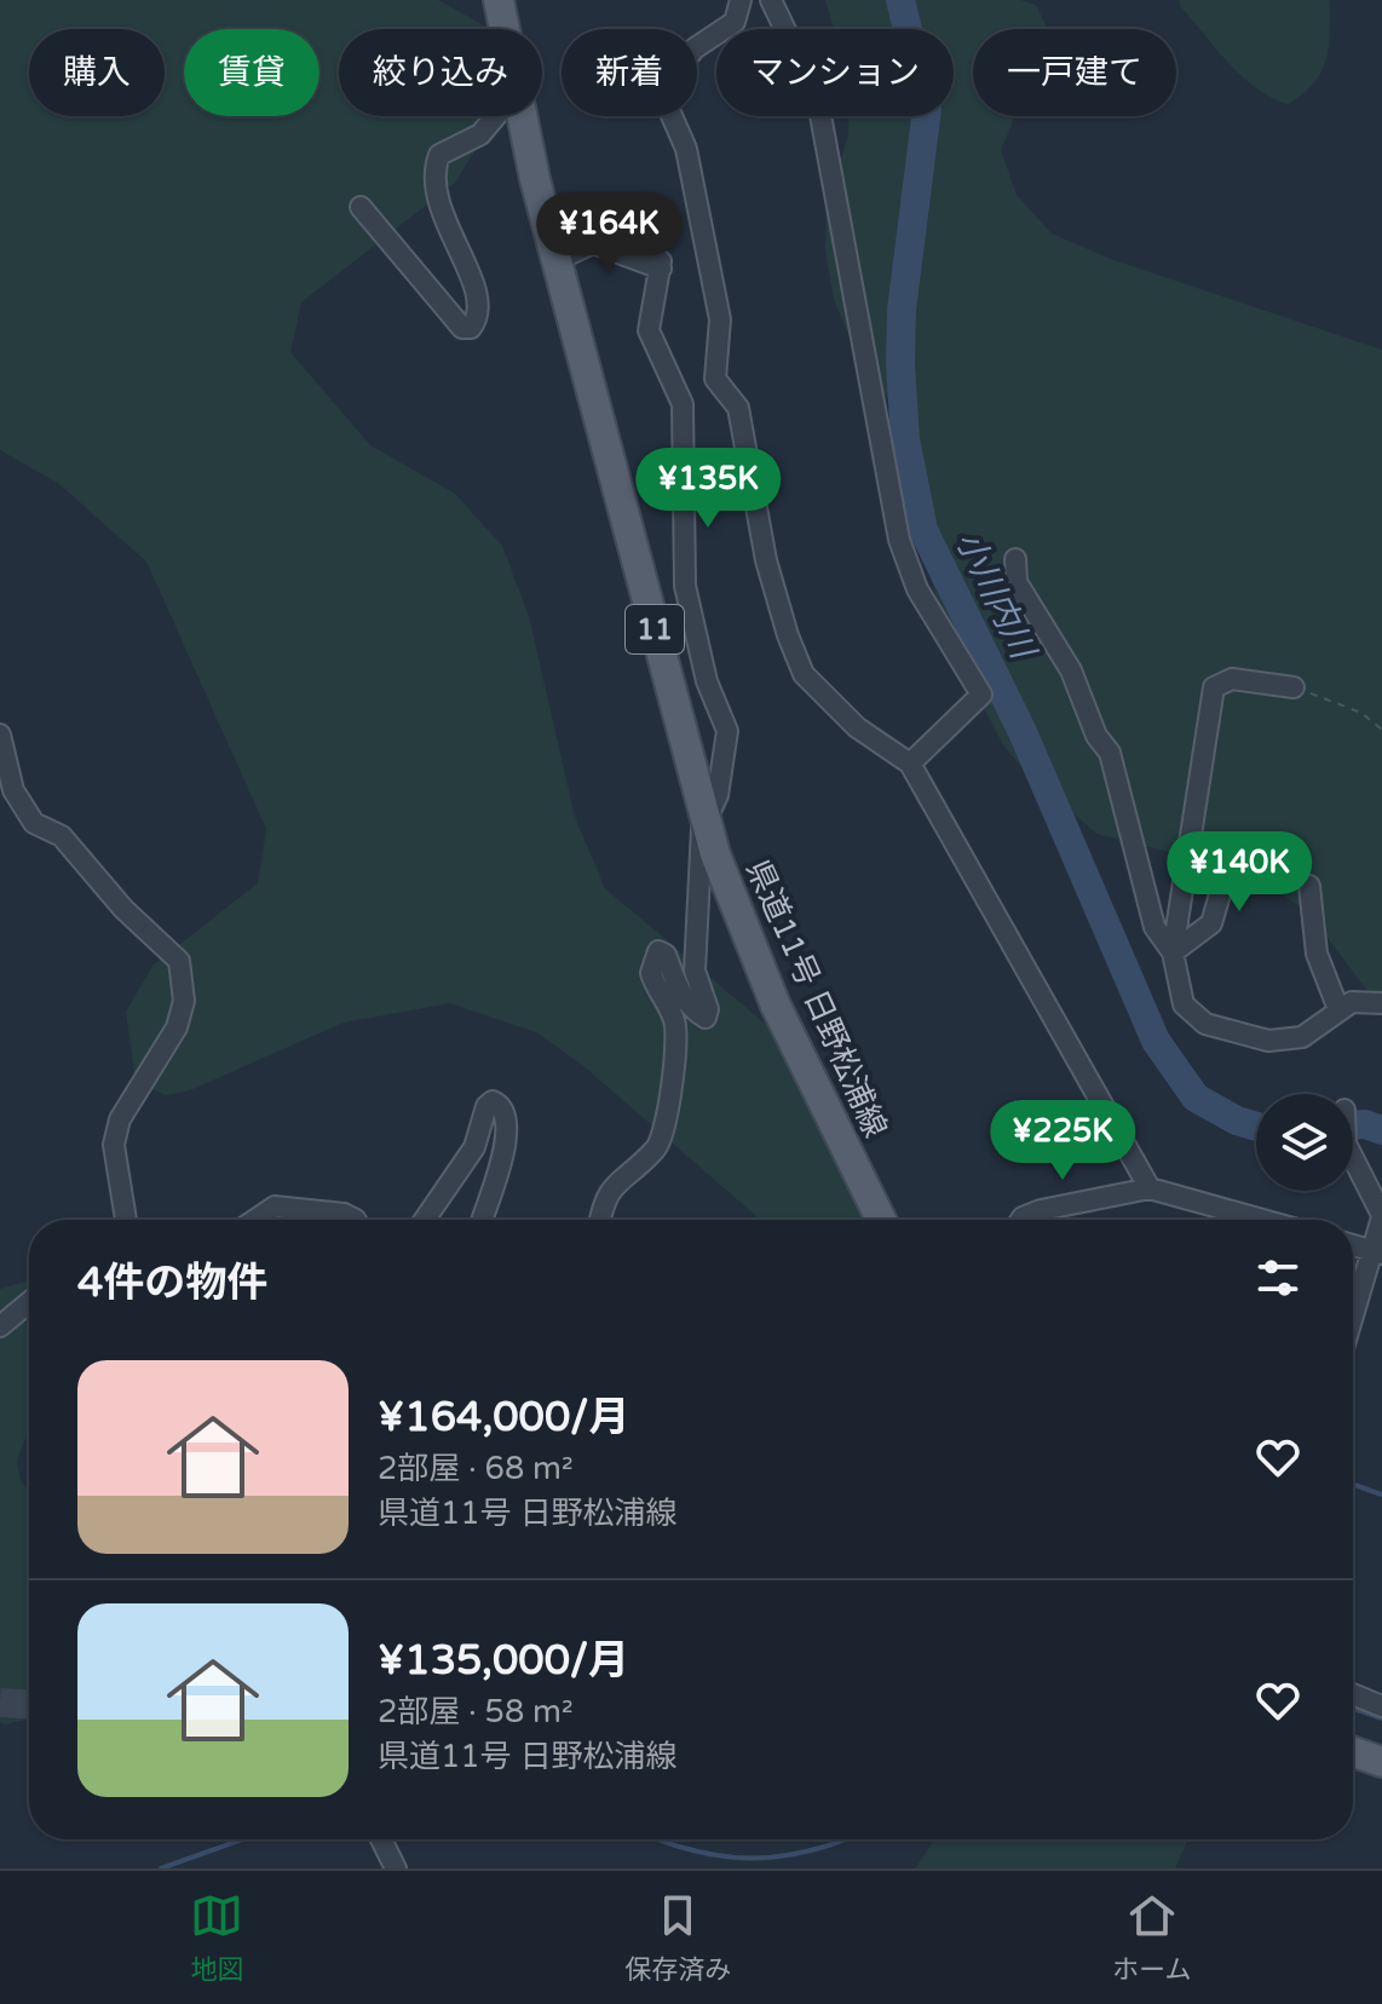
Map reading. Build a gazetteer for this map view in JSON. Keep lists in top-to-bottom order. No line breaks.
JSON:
{"streets":{"main road":["11","県道11号 日野松浦線"]},"water":["小川内川"],"page":{"chip":["購入","賃貸","絞り込み","新着","マンション","一戸建て"],"price":["¥164K","¥135K","¥140K","¥225K"],"heading":"4件の物件","list":[{"name":"¥164,000/月","note":"2部屋 · 68 m² · 県道11号 日野松浦線"},{"name":"¥135,000/月","note":"2部屋 · 58 m² · 県道11号 日野松浦線"}],"tabs":["地図","保存済み","ホーム"]}}
